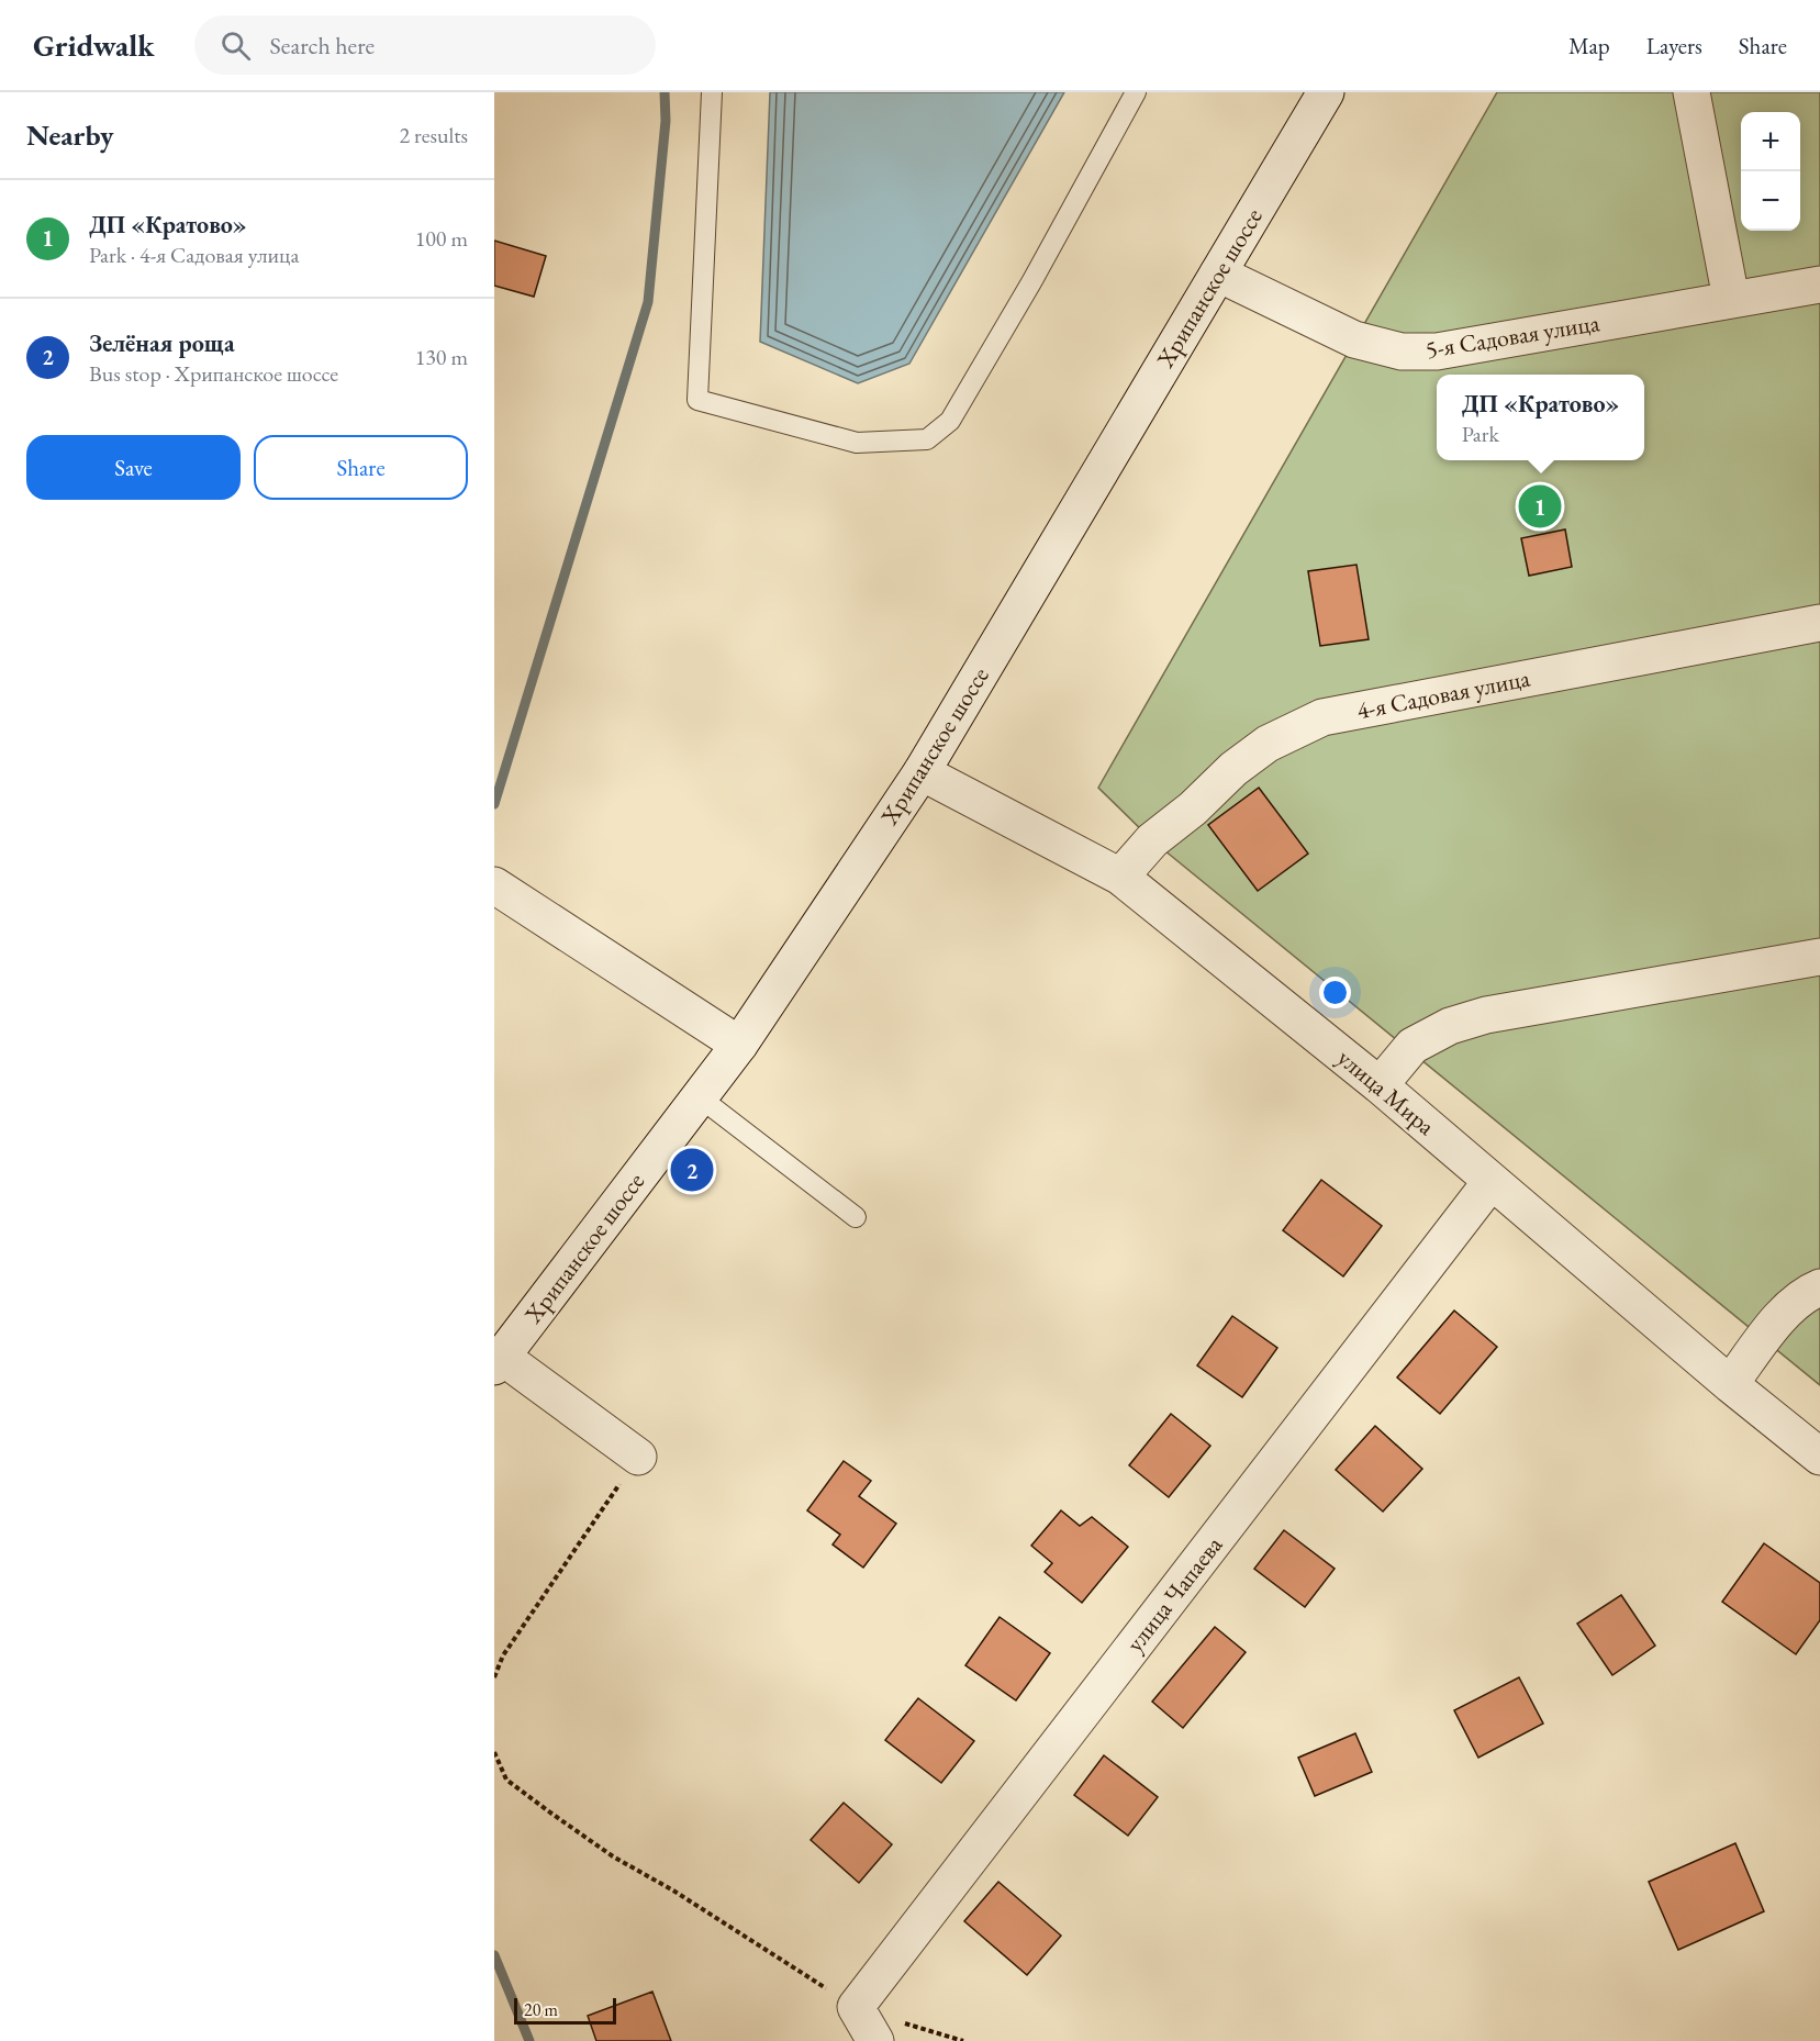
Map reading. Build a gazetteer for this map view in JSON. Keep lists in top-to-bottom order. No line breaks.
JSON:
{"streets":{"street":["Хрипанское шоссе","5-я Садовая улица","4-я Садовая улица","улица Мира","улица Чапаева"]},"crossings":[["Хрипанское шоссе","5-я Садовая улица"],["Хрипанское шоссе","улица Мира"],["4-я Садовая улица","улица Мира"],["улица Мира","улица Чапаева"]],"scale_bar":"20 m","page":{"header":"Gridwalk","search":"Search here","nav":["Map","Layers","Share"],"heading":["Nearby","2 results"],"map_buttons":["+","−"],"list":[{"mark":"1","name":"ДП «Кратово»","note":"Park · 4-я Садовая улица","value":"100 m"},{"mark":"2","name":"Зелёная роща","note":"Bus stop · Хрипанское шоссе","value":"130 m"}],"popup":["ДП «Кратово»","Park"],"buttons":["Save","Share"],"pins":["1","2"],"scale":"20 m"}}
